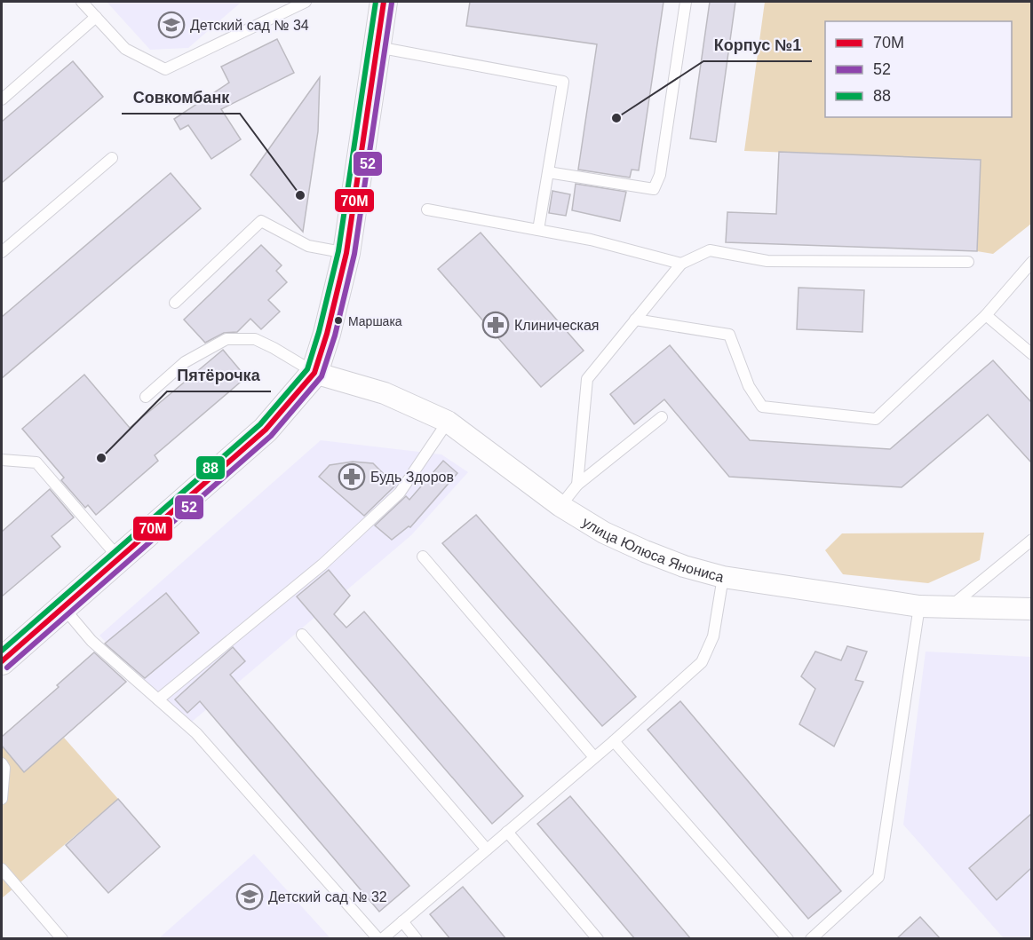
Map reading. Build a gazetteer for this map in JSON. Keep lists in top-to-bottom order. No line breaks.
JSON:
{"streets":{"street":["улица Юлюса Янониса"]},"places":{"school or university":["Детский сад № 34","Детский сад № 32"],"other":["Корпус №1","Совкомбанк","Маршака","Пятёрочка"],"pharmacy":["Клиническая","Будь Здоров"]},"lines":["transit line 70М","transit line 88","transit line 52"],"legend":["70М","52","88"]}
